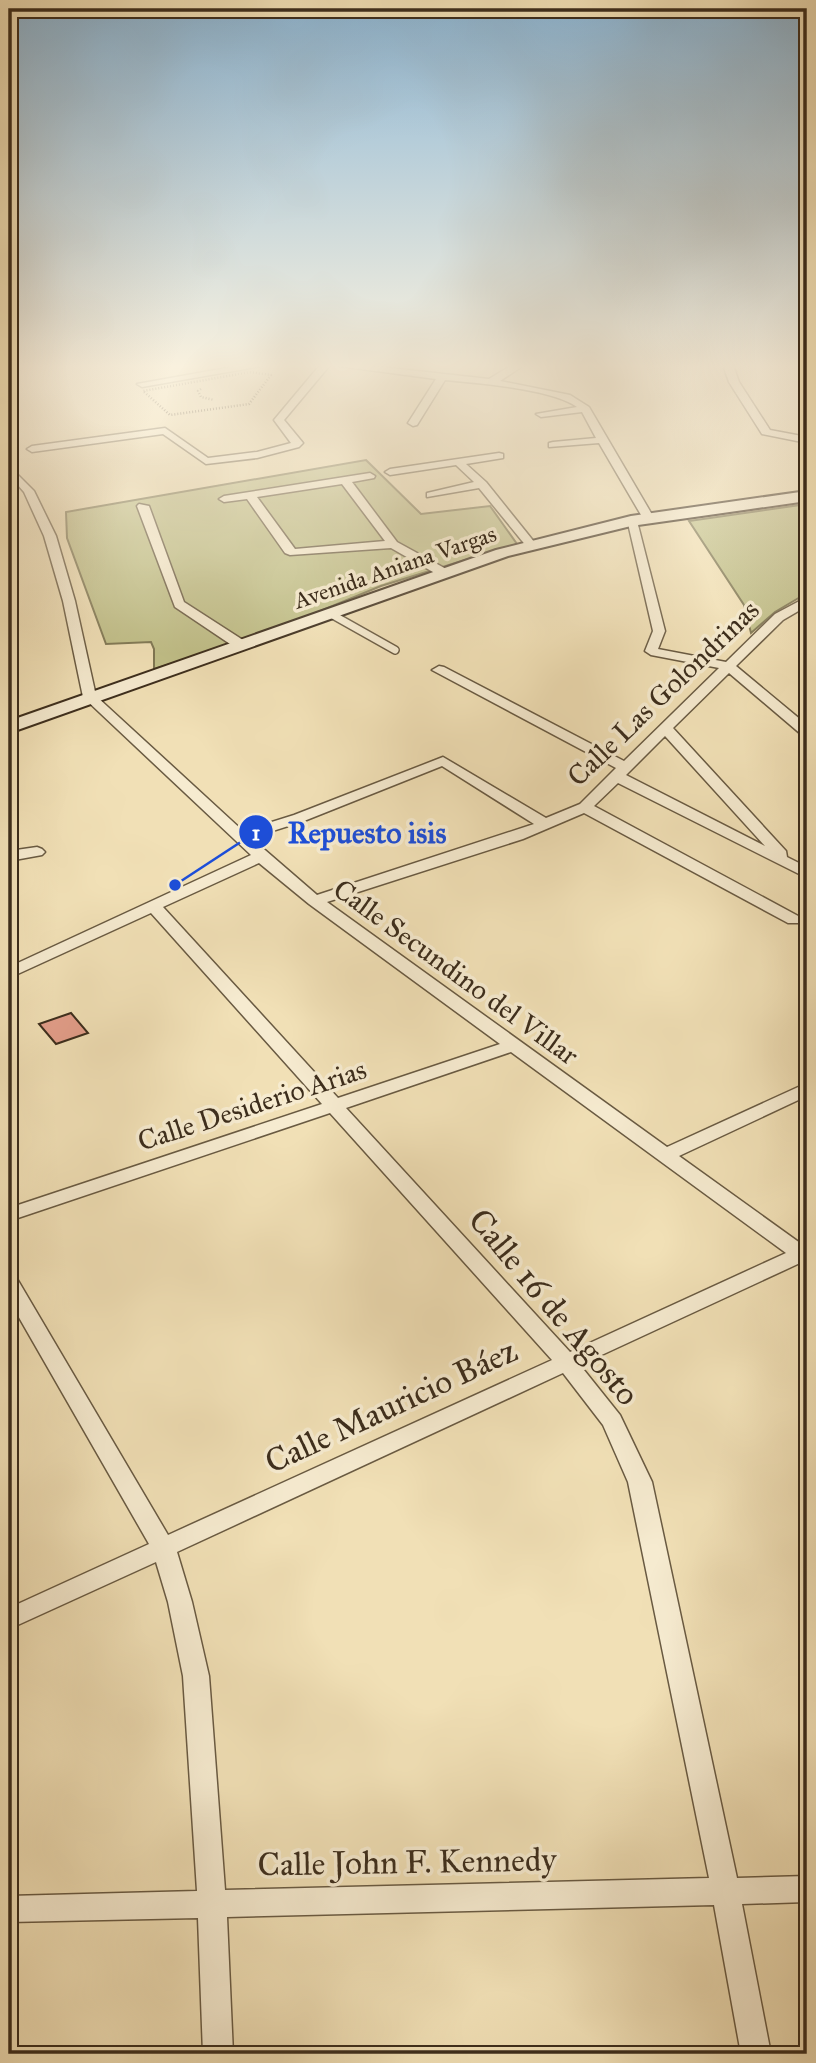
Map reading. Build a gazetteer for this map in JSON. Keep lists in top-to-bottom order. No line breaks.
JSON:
{"streets":{"main road":["Avenida Aniana Vargas"],"street":["Calle Las Golondrinas","Calle Secundino del Villar","Calle Desiderio Arias","Calle 16 de Agosto","Calle Mauricio Báez","Calle John F. Kennedy"]},"crossings":[["Avenida Aniana Vargas","Calle Secundino del Villar"],["Calle Las Golondrinas","Calle Secundino del Villar"],["Calle Secundino del Villar","Calle Desiderio Arias"],["Calle Secundino del Villar","Calle Mauricio Báez"],["Calle Desiderio Arias","Calle 16 de Agosto"],["Calle 16 de Agosto","Calle Mauricio Báez"],["Calle 16 de Agosto","Calle John F. Kennedy"]],"places":["Repuesto isis"]}
